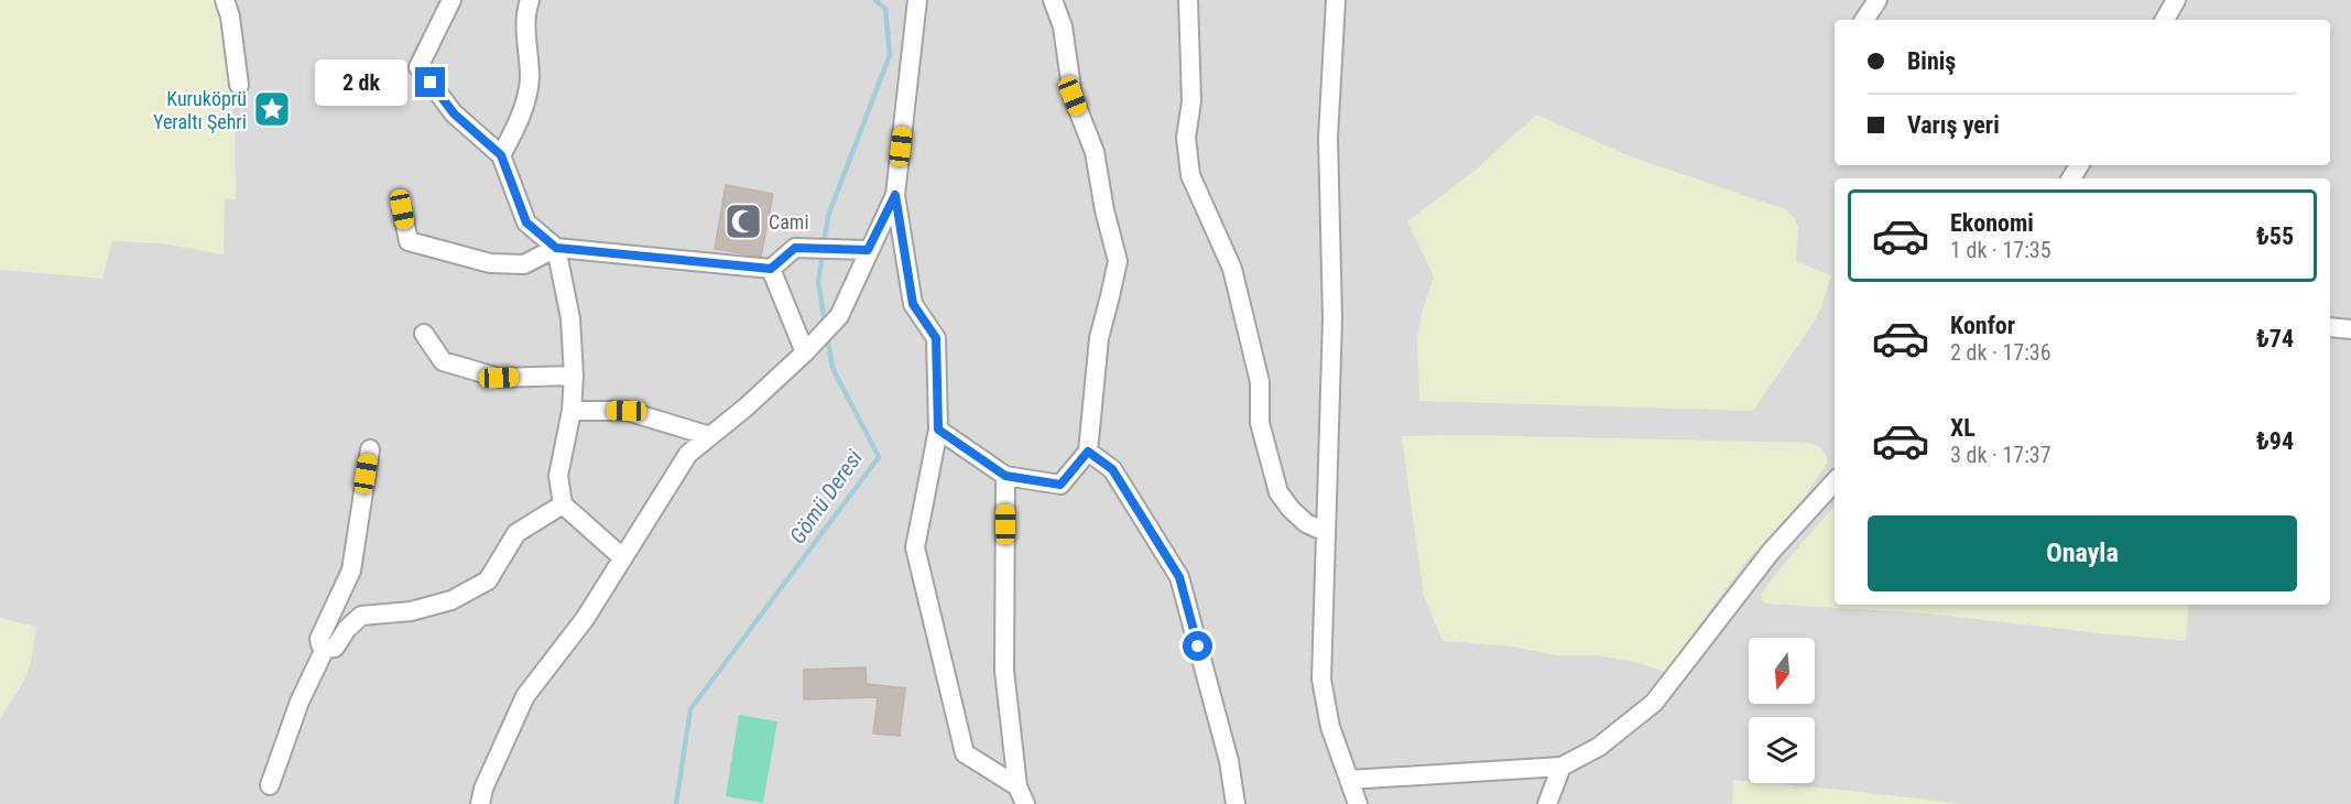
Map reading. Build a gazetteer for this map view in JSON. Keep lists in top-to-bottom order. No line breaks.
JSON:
{"water":["Gömü Deresi"],"places":{"place":["Kuruköprü Yeraltı Şehri"],"mosque":["Cami"]},"north":"bottom","page":{"banner":["Biniş","Varış yeri"],"bubble":"2 dk","list":[{"name":"Ekonomi","note":"1 dk · 17:35","value":"₺55"},{"name":"Konfor","note":"2 dk · 17:36","value":"₺74"},{"name":"XL","note":"3 dk · 17:37","value":"₺94"}],"buttons":"Onayla"}}
